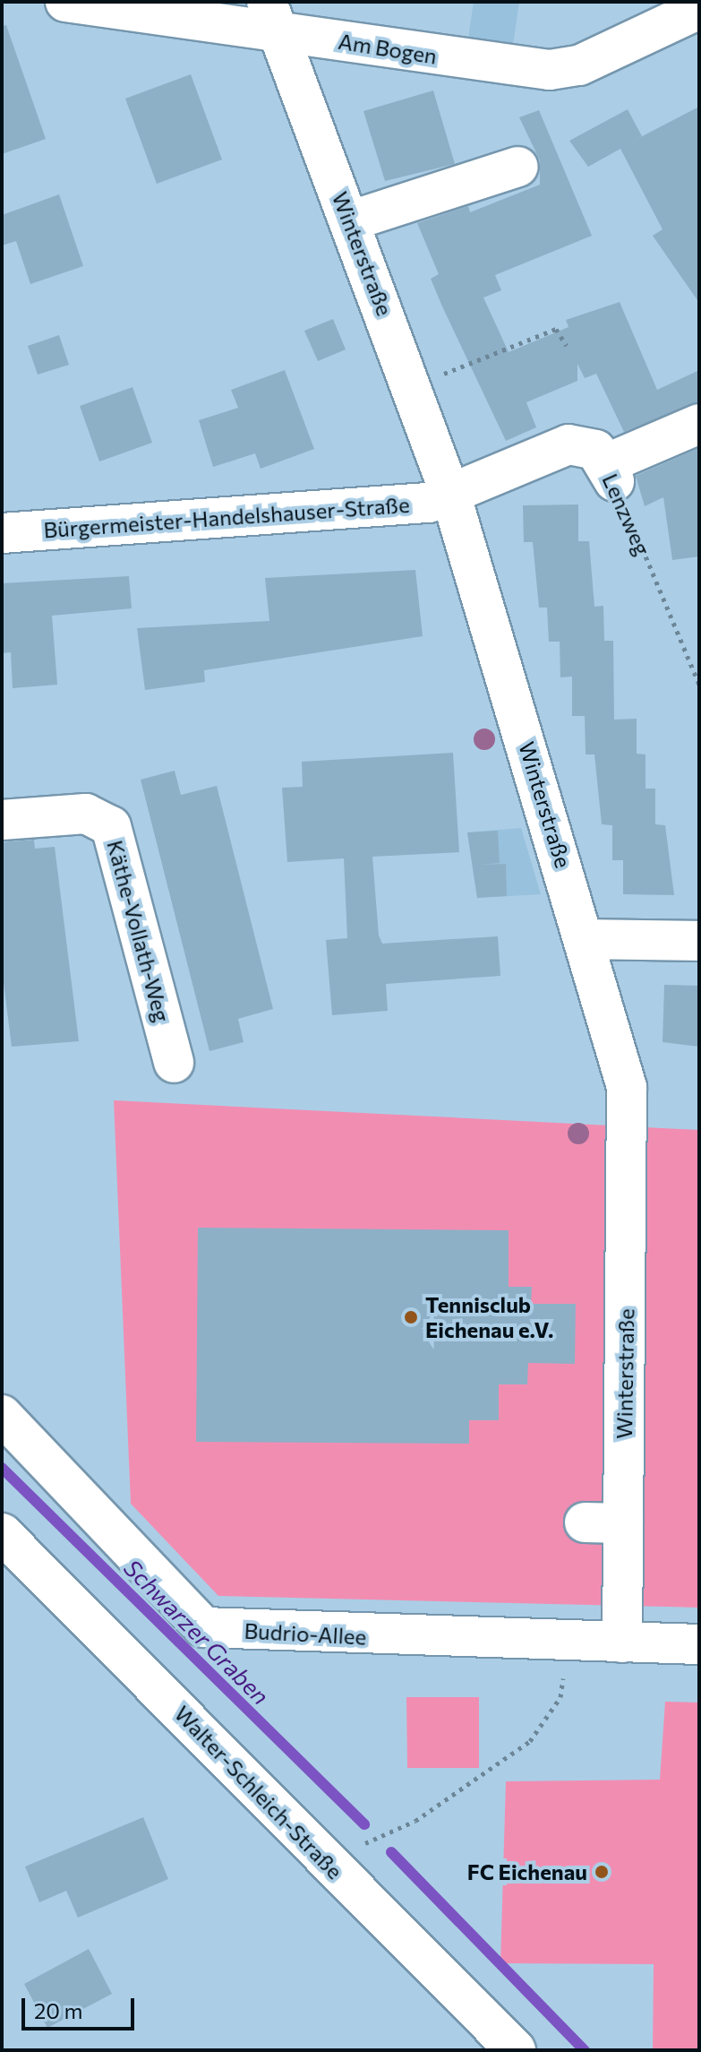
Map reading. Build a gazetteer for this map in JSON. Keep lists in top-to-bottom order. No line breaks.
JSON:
{"streets":{"street":["Am Bogen","Winterstraße","Lenzweg","Bürgermeister-Handelshauser-Straße","Käthe-Vollath-Weg","Budrio-Allee","Walter-Schleich-Straße"]},"crossings":[["Am Bogen","Winterstraße"],["Winterstraße","Lenzweg"],["Winterstraße","Bürgermeister-Handelshauser-Straße"],["Winterstraße","Budrio-Allee"],["Lenzweg","Bürgermeister-Handelshauser-Straße"]],"water":["Schwarzer Graben"],"places":["Tennisclub Eichenau e.V.","FC Eichenau"],"scale_bar":"20 m"}
